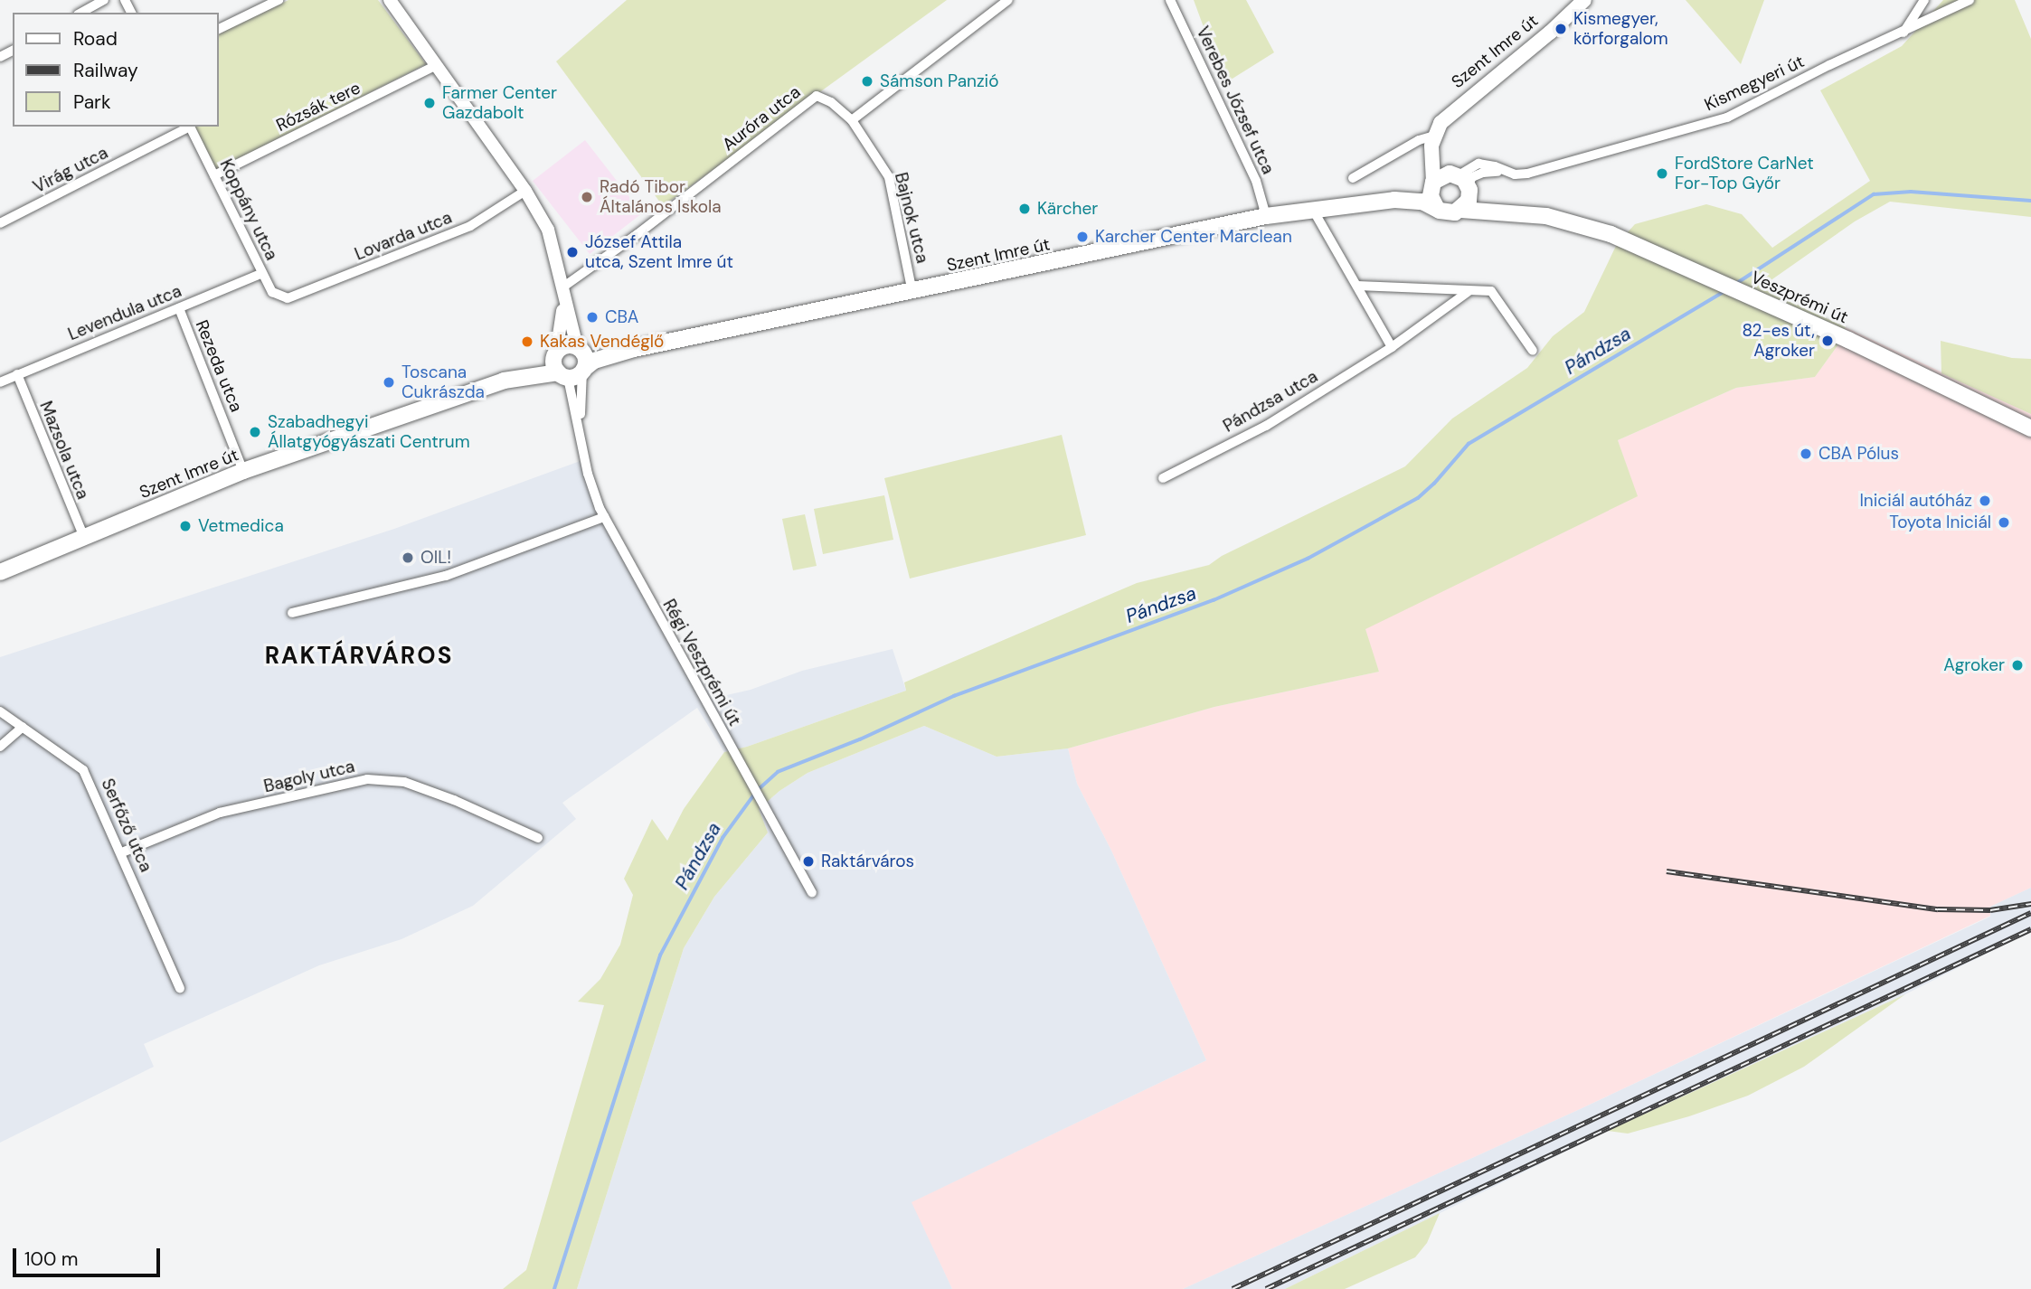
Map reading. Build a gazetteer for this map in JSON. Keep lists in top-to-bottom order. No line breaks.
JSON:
{"streets":{"main road":["Szent Imre út","Veszprémi út"],"street":["Kismegyeri út","Verebes József utca","Rózsák tere","Auróra utca","Virág utca","Koppány utca","Bajnok utca","Lovarda utca","Levendula utca","Rezeda utca","Pándzsa utca","Mazsola utca","Régi Veszprémi út","Bagoly utca","Serfőző utca"]},"crossings":[["Szent Imre út","Kismegyeri út"],["Szent Imre út","Verebes József utca"],["Szent Imre út","Bajnok utca"],["Szent Imre út","Veszprémi út"],["Szent Imre út","Rezeda utca"],["Szent Imre út","Mazsola utca"],["Szent Imre út","Régi Veszprémi út"],["Kismegyeri út","Veszprémi út"],["Rózsák tere","Koppány utca"],["Auróra utca","Bajnok utca"],["Koppány utca","Lovarda utca"],["Koppány utca","Levendula utca"],["Levendula utca","Rezeda utca"],["Levendula utca","Mazsola utca"],["Bagoly utca","Serfőző utca"]],"districts":["RAKTÁRVÁROS"],"water":["Pándzsa"],"places":["Kismegyer, körforgalom","Sámson Panzió","Farmer Center Gazdabolt","FordStore CarNet For-Top Győr","Radó Tibor Általános Iskola","Kärcher","Karcher Center Marclean","József Attila utca, Szent Imre út","CBA","82-es út, Agroker","Kakas Vendéglő","Toscana Cukrászda","Szabadhegyi Állatgyógyászati Centrum","CBA Pólus","Iniciál autóház","Toyota Iniciál","Vetmedica","OIL!","Agroker","Raktárváros"],"legend":["Road","Railway","Park"],"scale_bar":"100 m"}
